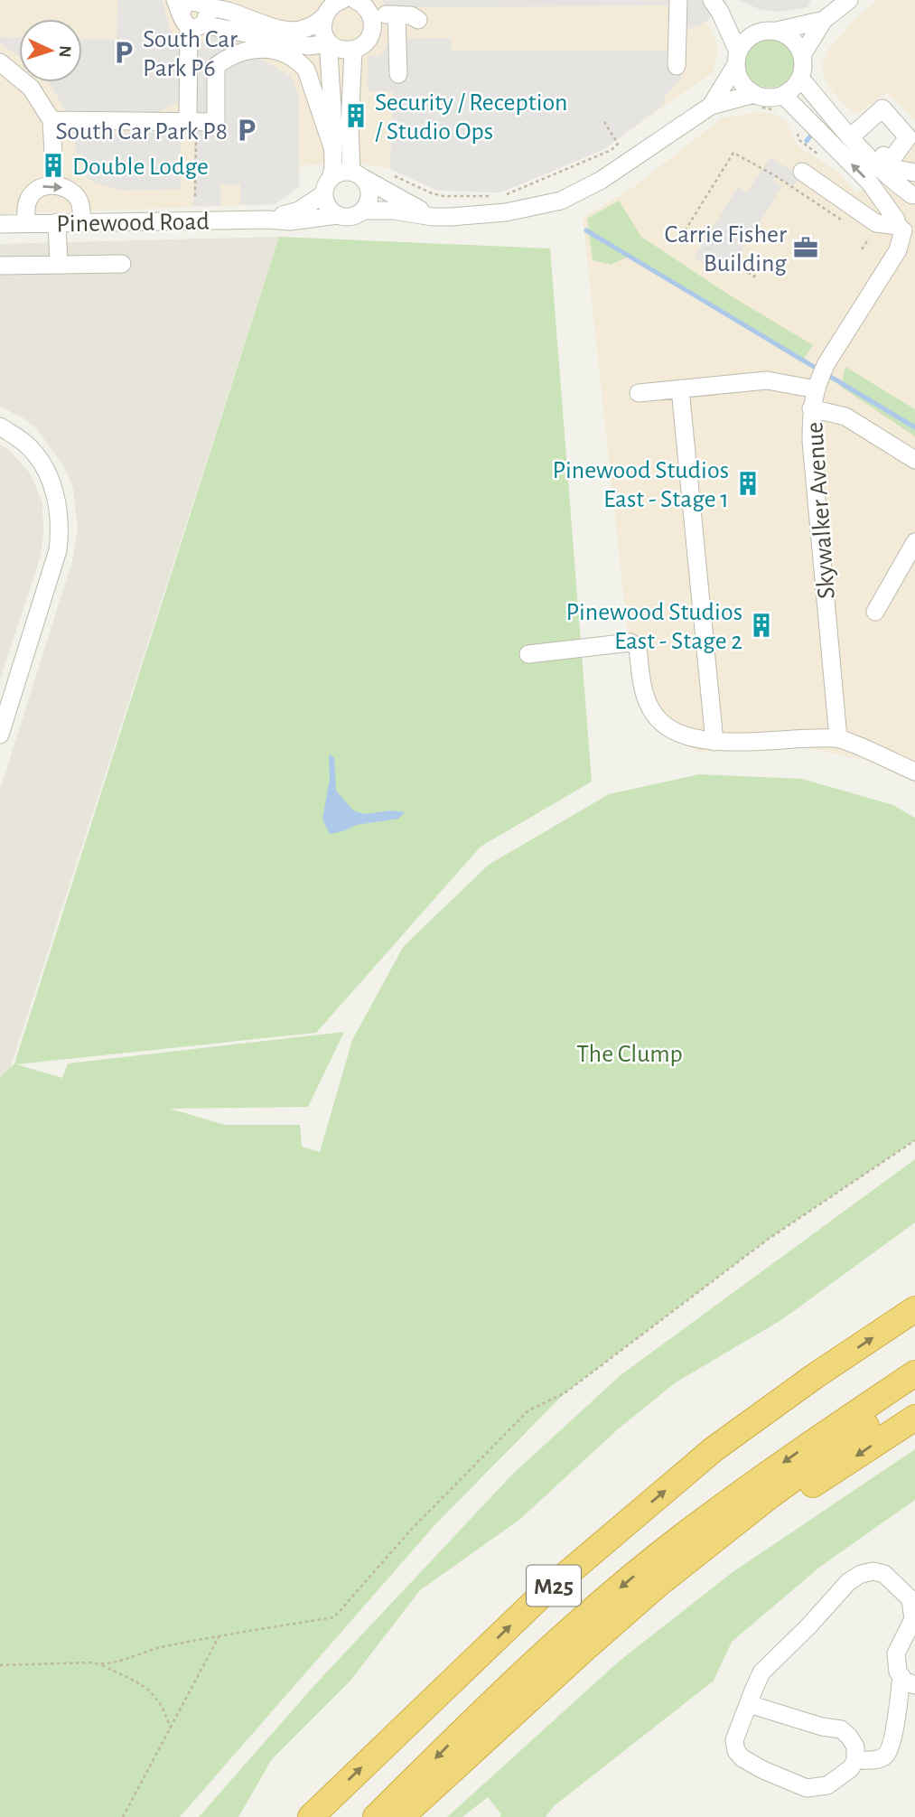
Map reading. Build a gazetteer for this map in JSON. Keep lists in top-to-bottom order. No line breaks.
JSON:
{"streets":{"highway":["M25"],"street":["Pinewood Road","Skywalker Avenue"]},"parks":["The Clump"],"places":{"parking":["South Car Park P6","South Car Park P8"],"building":["Security / Reception / Studio Ops","Double Lodge","Pinewood Studios East - Stage 1","Pinewood Studios East - Stage 2"],"office":["Carrie Fisher Building"]},"north":"right"}
